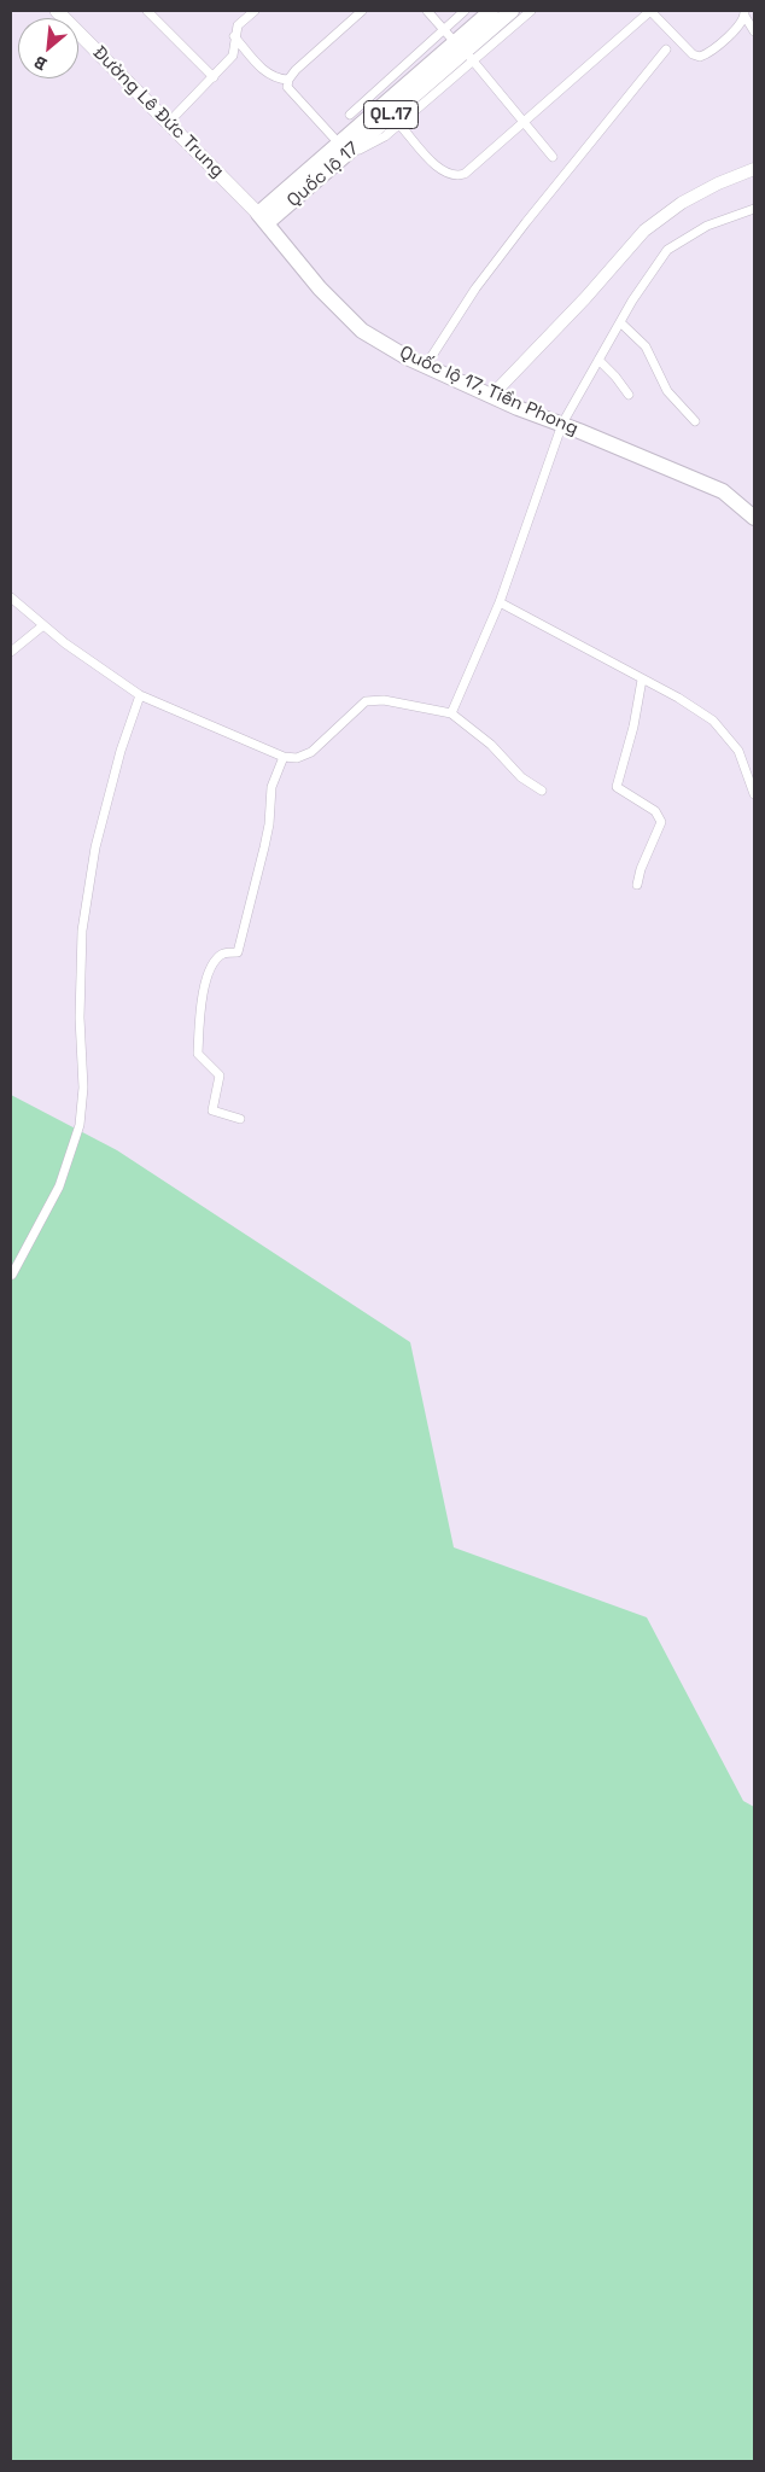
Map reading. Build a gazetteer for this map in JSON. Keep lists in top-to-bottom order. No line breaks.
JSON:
{"streets":{"highway":["QL.17","Quốc lộ 17","Quốc lộ 17, Tiền Phong"],"main road":["Đường Lê Đức Trung"]},"crossings":[["Đường Lê Đức Trung","Quốc lộ 17"],["Đường Lê Đức Trung","Quốc lộ 17, Tiền Phong"],["Quốc lộ 17","Quốc lộ 17, Tiền Phong"]],"north":"bottom left"}
